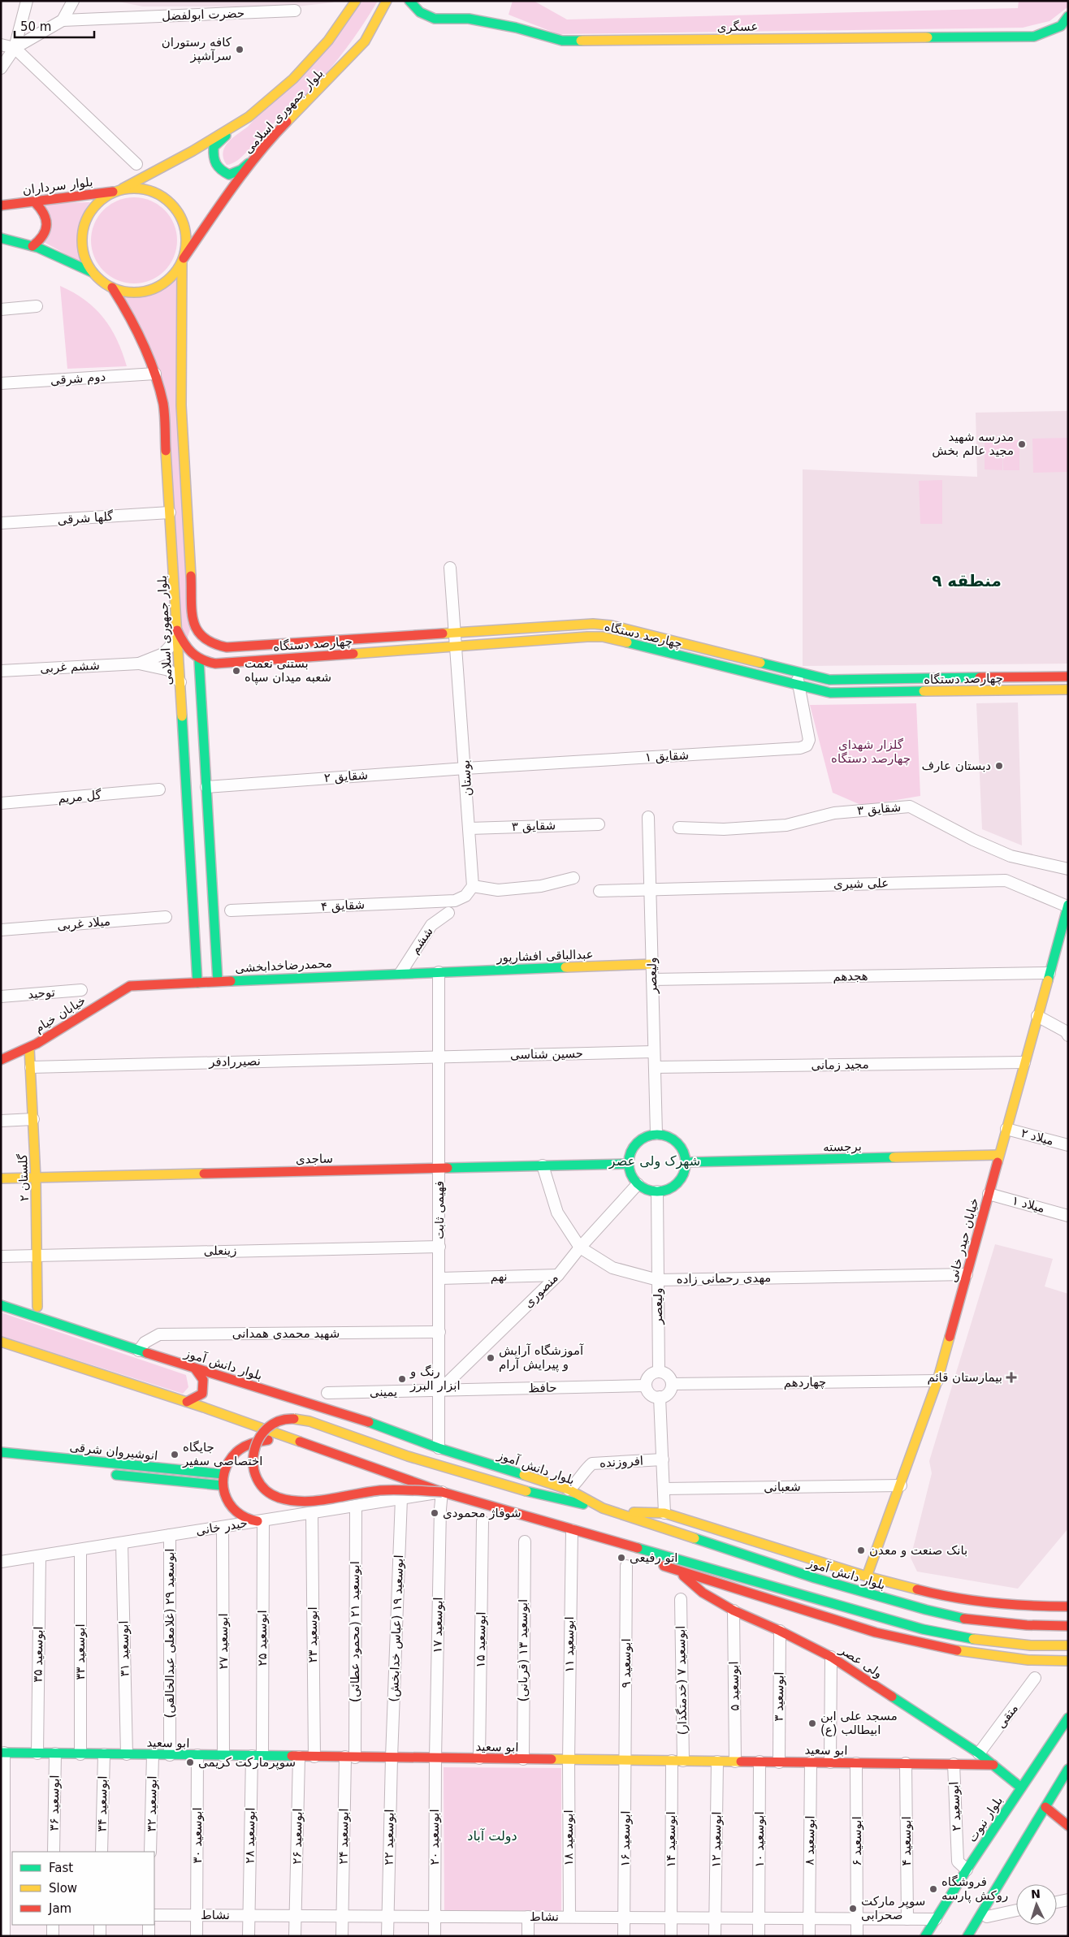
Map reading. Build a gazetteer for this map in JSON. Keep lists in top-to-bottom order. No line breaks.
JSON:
{"streets":{"main road":["عسگری","بلوار جمهوری اسلامی","بلوار سرداران","چهارصد دستگاه","عبدالباقی افشارپور","محمدرضاخدابخشی","خیابان خیام","برجسته","ساجدی","گلستان ۲","خیابان حیدر خانی","بلوار دانش آموز","انوشیروان شرقی","ولی عصر","ابو سعید","بلوار نبوت"],"street":["حضرت ابولفضل","دوم شرقی","گلها شرقی","ششم غربی","شقایق ۱","شقایق ۲","بوستان","گل مریم","شقایق ۳","علی شیری","شقایق ۴","میلاد غربی","ششم","ولیعصر","هجدهم","توحید","حسین شناسی","نصیررادفر","مجید زمانی","میلاد ۲","میلاد ۱","فهیمی ثابت","زینعلی","نهم","مهدی رحمانی زاده","منصوری","شهید محمدی همدانی","چهاردهم","حافظ","یمینی","افروزنده","شعبانی","حیدر خانی","ابوسعید ۱۷","ابوسعید ۱۹ (عباس خدابخش)","ابوسعید ۲۱ (محمود عطائی)","ابوسعید ۲۹ (غلامعلی عبدالخالقی)","ابوسعید ۲۳","ابوسعید ۲۵","ابوسعید ۱۵","ابوسعید ۲۷","ابوسعید ۱۱","ابوسعید ۳۱","ابوسعید ۱۳ (قربانی)","ابوسعید ۳۳","ابوسعید ۳۵","ابوسعید ۹","ابوسعید ۷ (خدمتگذار)","ابوسعید ۵","ابوسعید ۳","متقی","ابوسعید ۳۶","ابوسعید ۳۴","ابوسعید ۳۲","ابوسعید ۲","ابوسعید ۳۰","ابوسعید ۲۸","ابوسعید ۲۶","ابوسعید ۲۴","ابوسعید ۲۲","ابوسعید ۲۰","ابوسعید ۱۸","ابوسعید ۱۶","ابوسعید ۱۴","ابوسعید ۱۲","ابوسعید ۱۰","ابوسعید ۸","ابوسعید ۶","ابوسعید ۴","نشاط"]},"crossings":[["بلوار جمهوری اسلامی","بلوار سرداران"],["بلوار جمهوری اسلامی","دوم شرقی"],["بلوار جمهوری اسلامی","گلها شرقی"],["بلوار جمهوری اسلامی","چهارصد دستگاه"],["بلوار جمهوری اسلامی","محمدرضاخدابخشی"],["بلوار سرداران","چهارصد دستگاه"],["چهارصد دستگاه","شقایق ۱"],["چهارصد دستگاه","بوستان"],["شقایق ۱","شقایق ۲"],["شقایق ۱","بوستان"],["شقایق ۲","بوستان"],["بوستان","شقایق ۳"],["بوستان","شقایق ۴"],["علی شیری","ولیعصر"],["علی شیری","خیابان حیدر خانی"],["ششم","محمدرضاخدابخشی"],["عبدالباقی افشارپور","محمدرضاخدابخشی"],["عبدالباقی افشارپور","ولیعصر"],["عبدالباقی افشارپور","فهیمی ثابت"],["محمدرضاخدابخشی","خیابان خیام"],["محمدرضاخدابخشی","فهیمی ثابت"],["ولیعصر","هجدهم"],["ولیعصر","حسین شناسی"],["ولیعصر","مجید زمانی"],["ولیعصر","برجسته"],["ولیعصر","ساجدی"],["ولیعصر","مهدی رحمانی زاده"],["ولیعصر","منصوری"],["ولیعصر","چهاردهم"],["ولیعصر","حافظ"],["هجدهم","خیابان حیدر خانی"],["خیابان خیام","گلستان ۲"],["حسین شناسی","نصیررادفر"],["حسین شناسی","فهیمی ثابت"],["نصیررادفر","گلستان ۲"],["نصیررادفر","فهیمی ثابت"],["مجید زمانی","خیابان حیدر خانی"],["میلاد ۲","خیابان حیدر خانی"],["برجسته","ساجدی"],["برجسته","خیابان حیدر خانی"],["برجسته","منصوری"],["ساجدی","گلستان ۲"],["ساجدی","فهیمی ثابت"],["ساجدی","مهدی رحمانی زاده"],["ساجدی","منصوری"],["گلستان ۲","زینعلی"],["میلاد ۱","خیابان حیدر خانی"],["فهیمی ثابت","زینعلی"],["فهیمی ثابت","نهم"],["فهیمی ثابت","منصوری"],["فهیمی ثابت","شهید محمدی همدانی"],["فهیمی ثابت","بلوار دانش آموز"],["فهیمی ثابت","حافظ"],["فهیمی ثابت","یمینی"],["خیابان حیدر خانی","مهدی رحمانی زاده"],["خیابان حیدر خانی","چهاردهم"],["خیابان حیدر خانی","شعبانی"],["نهم","منصوری"],["مهدی رحمانی زاده","منصوری"],["منصوری","حافظ"],["منصوری","یمینی"],["شهید محمدی همدانی","بلوار دانش آموز"],["بلوار دانش آموز","افروزنده"],["چهاردهم","حافظ"],["حافظ","یمینی"],["حیدر خانی","ابوسعید ۱۷"],["حیدر خانی","ابوسعید ۱۹ (عباس خدابخش)"],["حیدر خانی","ابوسعید ۲۱ (محمود عطائی)"],["حیدر خانی","ابوسعید ۲۹ (غلامعلی عبدالخالقی)"],["حیدر خانی","ابوسعید ۲۳"],["حیدر خانی","ابوسعید ۲۵"],["حیدر خانی","ابوسعید ۲۷"],["حیدر خانی","ابوسعید ۳۱"],["حیدر خانی","ابوسعید ۳۳"],["حیدر خانی","ابوسعید ۳۵"],["ابوسعید ۱۷","ابو سعید"],["ابوسعید ۱۷","ابوسعید ۲۰"],["ابوسعید ۱۹ (عباس خدابخش)","ابو سعید"],["ابوسعید ۱۹ (عباس خدابخش)","ابوسعید ۲۲"],["ابوسعید ۲۱ (محمود عطائی)","ابو سعید"],["ابوسعید ۲۱ (محمود عطائی)","ابوسعید ۲۴"],["ابوسعید ۲۹ (غلامعلی عبدالخالقی)","ابو سعید"],["ابوسعید ۲۳","ابو سعید"],["ابوسعید ۲۵","ابو سعید"],["ابوسعید ۲۵","ابوسعید ۲۸"],["ابوسعید ۱۵","ابو سعید"],["ابوسعید ۲۷","ابو سعید"],["ابوسعید ۱۱","ابو سعید"],["ابوسعید ۱۱","ابوسعید ۱۸"],["ابوسعید ۳۱","ابو سعید"],["ابوسعید ۱۳ (قربانی)","ابو سعید"],["ابوسعید ۳۳","ابو سعید"],["ابوسعید ۳۵","ابو سعید"],["ولی عصر","ابوسعید ۵"],["ولی عصر","ابوسعید ۳"],["ولی عصر","متقی"],["ولی عصر","ابو سعید"],["ولی عصر","بلوار نبوت"],["ابوسعید ۹","ابو سعید"],["ابوسعید ۹","ابوسعید ۱۶"],["ابوسعید ۷ (خدمتگذار)","ابو سعید"],["ابوسعید ۷ (خدمتگذار)","ابوسعید ۱۴"],["ابوسعید ۵","ابو سعید"],["ابوسعید ۳","ابو سعید"],["ابو سعید","ابوسعید ۳۶"],["ابو سعید","ابوسعید ۳۴"],["ابو سعید","ابوسعید ۳۲"],["ابو سعید","ابوسعید ۲"],["ابو سعید","ابوسعید ۳۰"],["ابو سعید","ابوسعید ۲۸"],["ابو سعید","ابوسعید ۲۶"],["ابو سعید","ابوسعید ۲۴"],["ابو سعید","ابوسعید ۲۲"],["ابو سعید","ابوسعید ۲۰"],["ابو سعید","ابوسعید ۱۸"],["ابو سعید","ابوسعید ۱۶"],["ابو سعید","ابوسعید ۱۴"],["ابو سعید","ابوسعید ۱۲"],["ابو سعید","ابوسعید ۱۰"],["ابو سعید","ابوسعید ۸"],["ابو سعید","ابوسعید ۶"],["ابو سعید","ابوسعید ۴"],["ابوسعید ۲","بلوار نبوت"],["بلوار نبوت","نشاط"],["ابوسعید ۳۰","نشاط"],["ابوسعید ۲۸","نشاط"],["ابوسعید ۲۶","نشاط"],["ابوسعید ۲۴","نشاط"],["ابوسعید ۲۲","نشاط"],["ابوسعید ۲۰","نشاط"],["ابوسعید ۱۸","نشاط"],["ابوسعید ۱۶","نشاط"],["ابوسعید ۱۴","نشاط"],["ابوسعید ۱۲","نشاط"],["ابوسعید ۱۰","نشاط"],["ابوسعید ۸","نشاط"],["ابوسعید ۶","نشاط"],["ابوسعید ۴","نشاط"]],"districts":["منطقه ۹","شهرک ولی عصر","دولت آباد"],"parks":["گلزار شهدای چهارصد دستگاه"],"places":{"other":["کافه رستوران سرآشپز","مدرسه شهید مجید عالم بخش","بستنی نعمت شعبه میدان سپاه","دبستان عارف","آموزشگاه آرایش و پیرایش آرام","رنگ و ابزار البرز","جایگاه اختصاصی سفیر","شوفاژ محمودی","بانک صنعت و معدن","اتو رفیعی","مسجد علی ابن ابیطالب (ع)","سوپرمارکت کریمی","فروشگاه روکش پارسه","سوپر مارکت صحرابی"],"health":["بیمارستان قائم"]},"legend":["Fast","Slow","Jam"],"scale_bar":"50 m","north":"top"}
